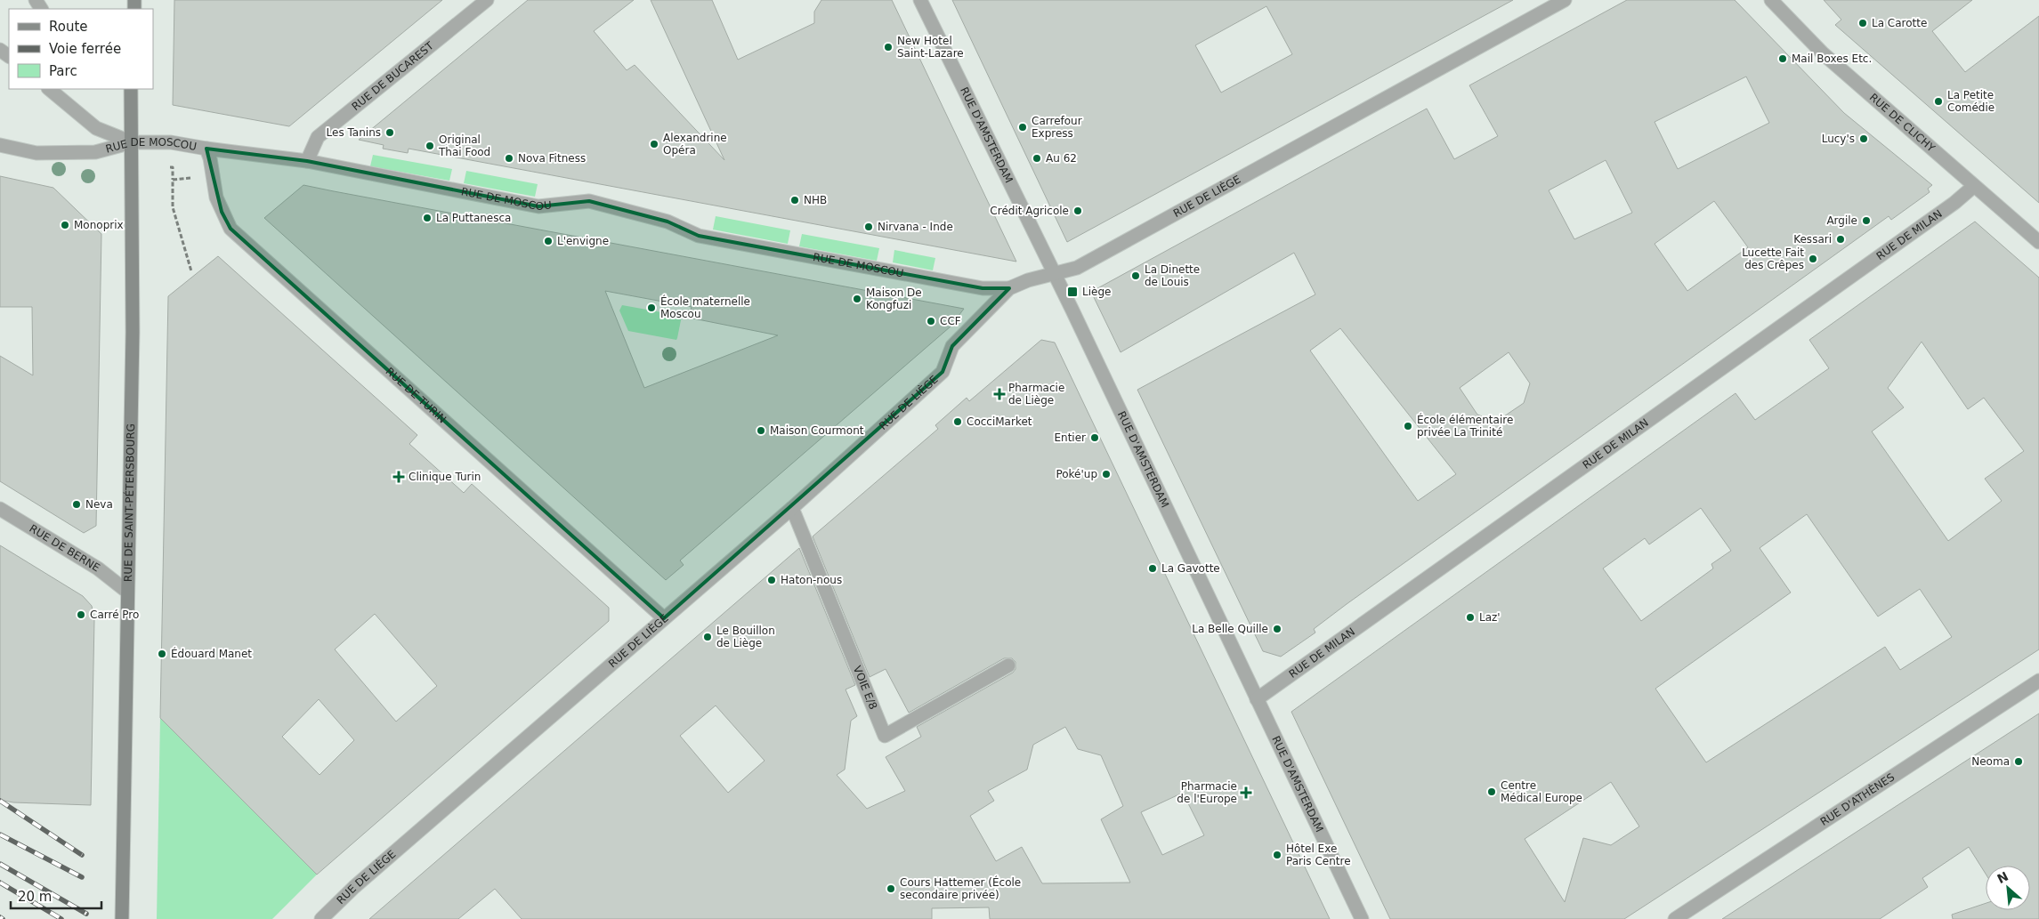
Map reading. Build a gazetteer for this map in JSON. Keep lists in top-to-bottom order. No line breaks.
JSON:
{"streets":{"main road":["RUE DE SAINT-PÉTERSBOURG"],"street":["RUE DE BUCAREST","RUE DE CLICHY","RUE D'AMSTERDAM","RUE DE MOSCOU","RUE DE LIÈGE","RUE DE MILAN","RUE DE TURIN","RUE DE BERNE","VOIE E/8","RUE D'ATHÈNES"]},"crossings":[["RUE DE BUCAREST","RUE DE MOSCOU"],["RUE DE CLICHY","RUE DE MILAN"],["RUE D'AMSTERDAM","RUE DE LIÈGE"],["RUE D'AMSTERDAM","RUE DE MILAN"],["RUE DE MOSCOU","RUE DE LIÈGE"],["RUE DE MOSCOU","RUE DE TURIN"],["RUE DE MOSCOU","RUE DE SAINT-PÉTERSBOURG"],["RUE DE LIÈGE","RUE DE TURIN"],["RUE DE LIÈGE","VOIE E/8"],["RUE DE SAINT-PÉTERSBOURG","RUE DE BERNE"]],"places":{"other":["La Carotte","New Hotel Saint-Lazare","Mail Boxes Etc.","La Petite Comédie","Carrefour Express","Les Tanins","Lucy's","Alexandrine Opéra","Original Thai Food","Nova Fitness","Au 62","NHB","Crédit Agricole","La Puttanesca","Argile","Monoprix","Nirvana - Inde","Kessari","L'envigne","Lucette Fait des Crêpes","La Dinette de Louis","Maison De Kongfuzi","École maternelle Moscou","CCF","CocciMarket","École élémentaire privée La Trinité","Maison Courmont","Entier","Poké'up","Neva","La Gavotte","Haton-nous","Carré Pro","Laz'","La Belle Quille","Le Bouillon de Liège","Édouard Manet","Neoma","Centre Médical Europe","Hôtel Exe Paris Centre","Cours Hattemer (École secondaire privée)"],"transit":["Liège"],"health":["Pharmacie de Liège","Clinique Turin","Pharmacie de l'Europe"]},"legend":["Route","Voie ferrée","Parc"],"scale_bar":"20 m","north":"top left"}
